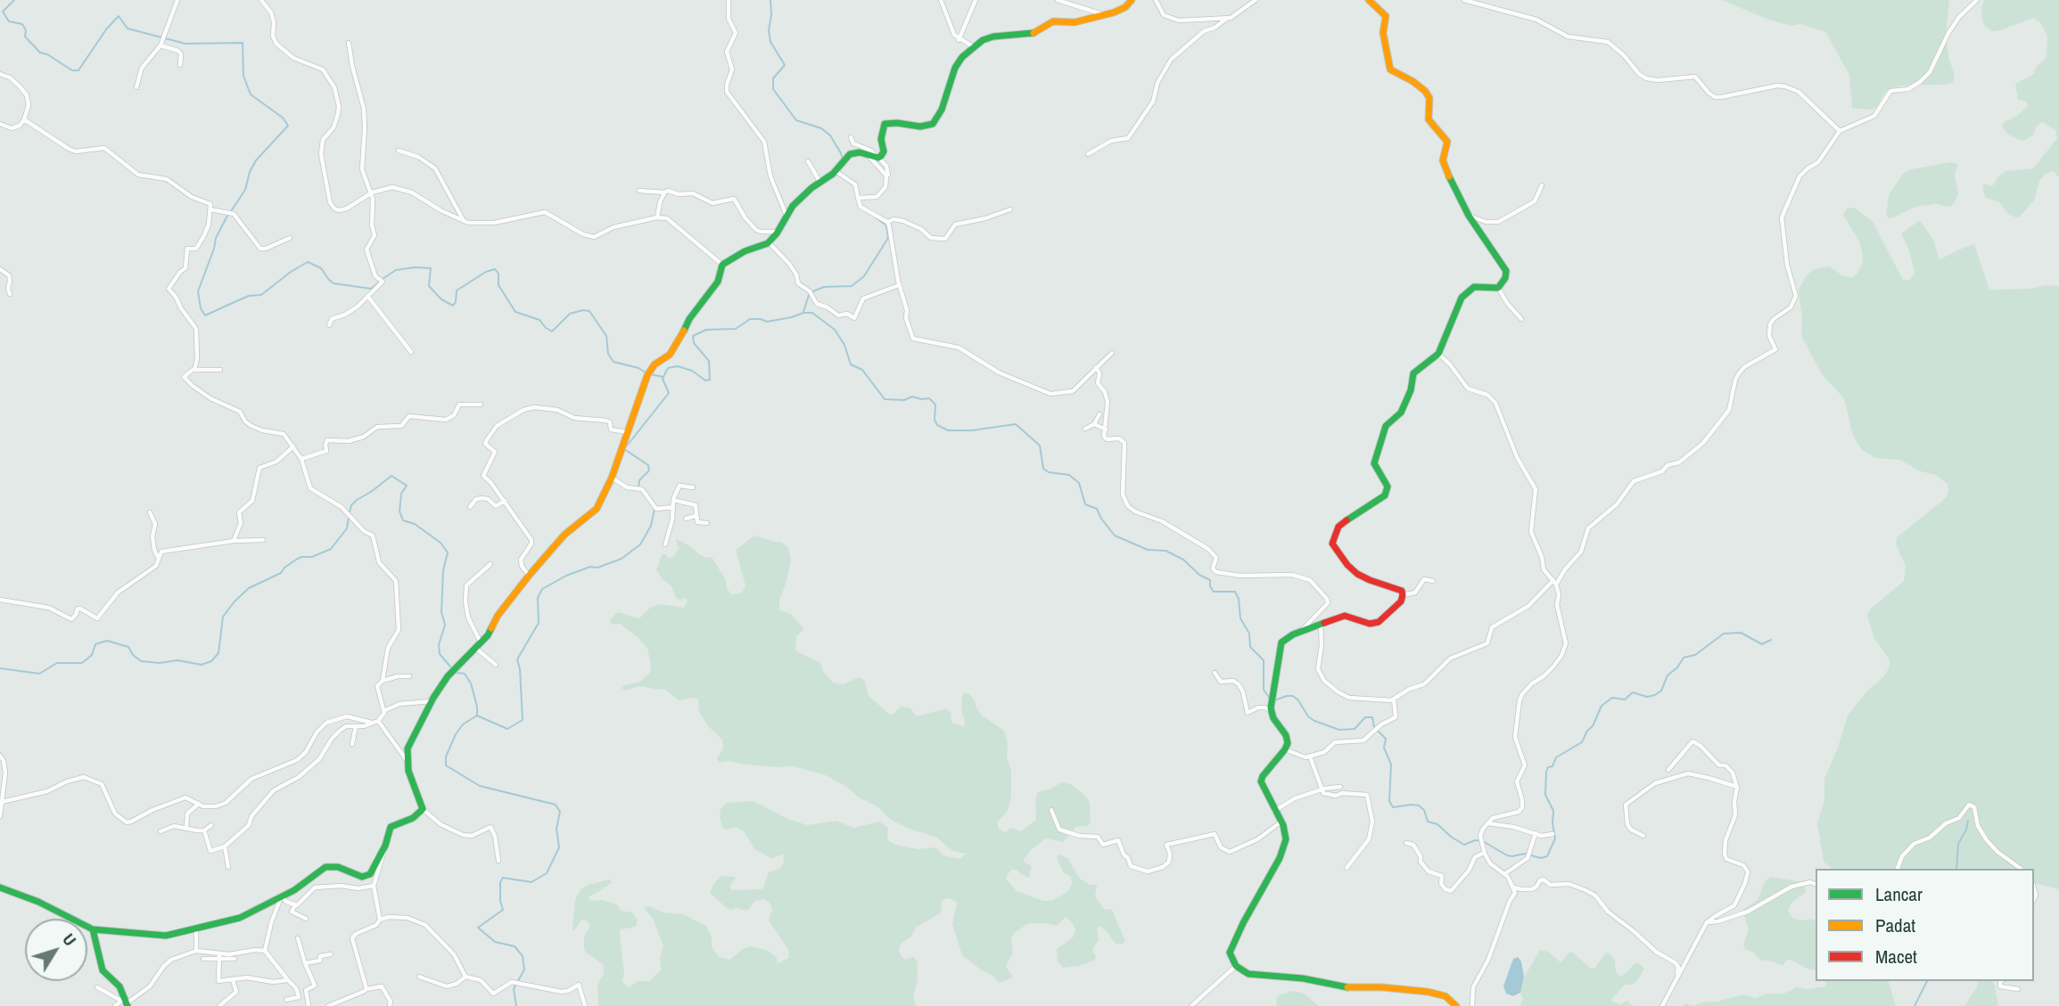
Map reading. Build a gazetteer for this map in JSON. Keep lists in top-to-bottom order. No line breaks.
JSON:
{"legend":["Lancar","Padat","Macet"],"north":"top right"}
